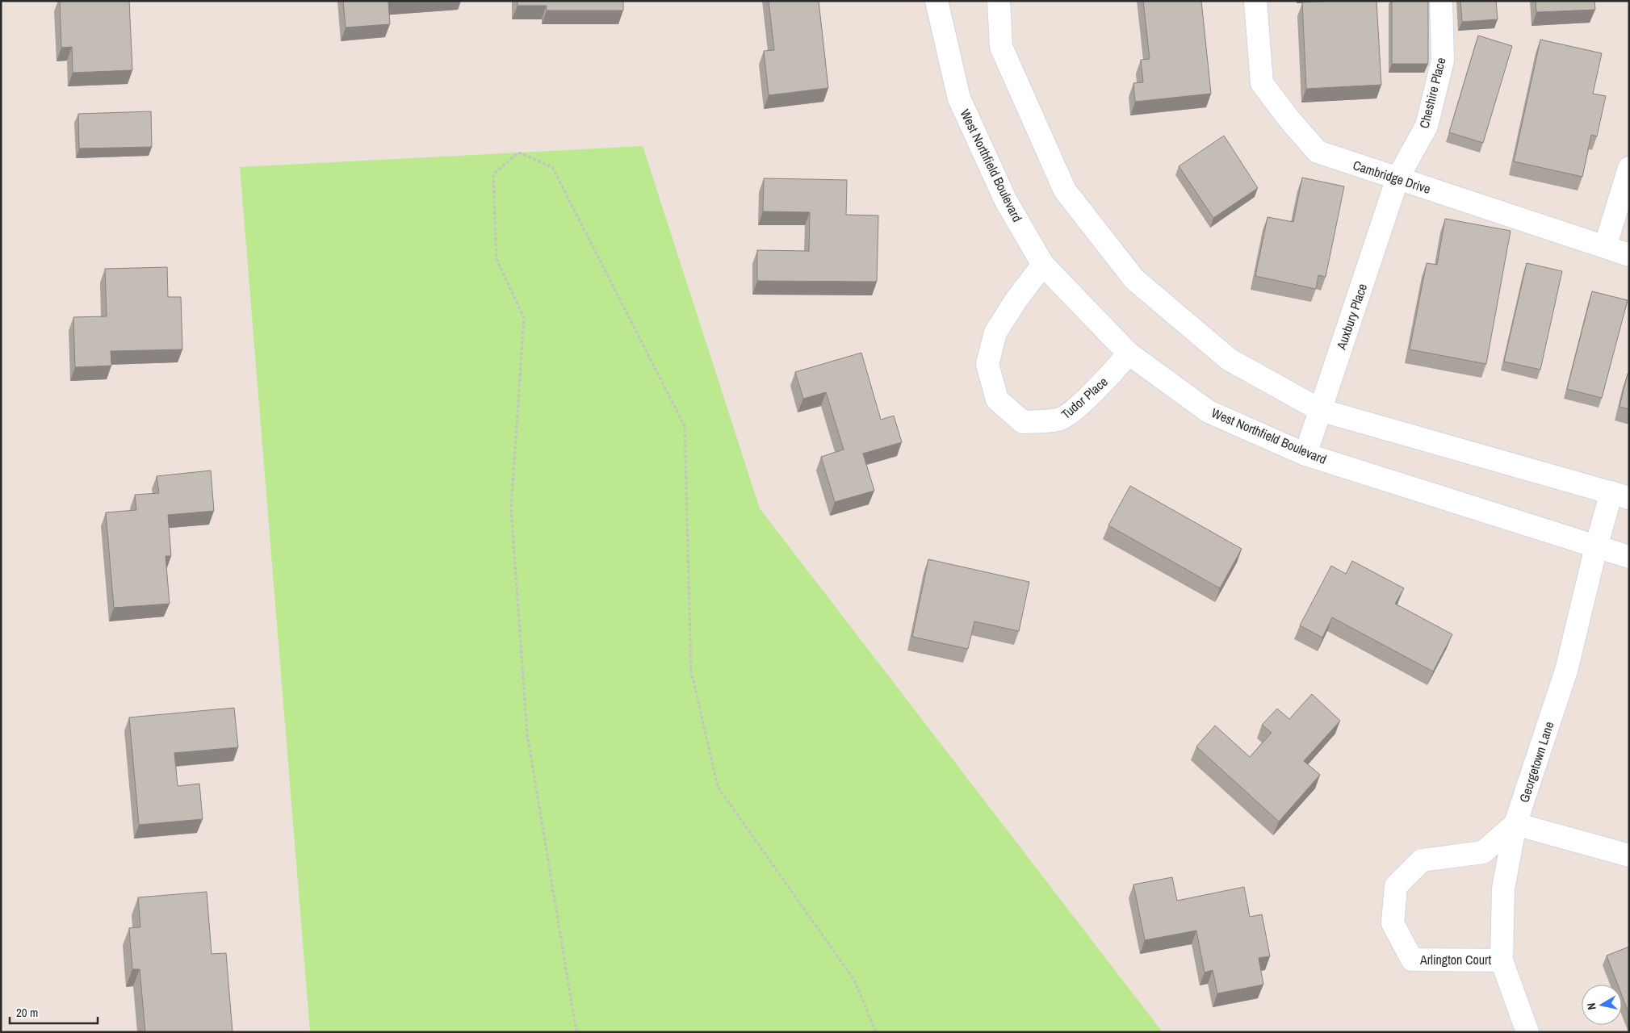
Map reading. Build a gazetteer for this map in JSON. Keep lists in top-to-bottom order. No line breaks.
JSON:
{"streets":{"street":["Cheshire Place","West Northfield Boulevard","Cambridge Drive","Auxbury Place","Tudor Place","Georgetown Lane","Arlington Court"]},"crossings":[["Cheshire Place","Cambridge Drive"],["Cheshire Place","Auxbury Place"],["West Northfield Boulevard","Auxbury Place"],["West Northfield Boulevard","Tudor Place"],["West Northfield Boulevard","Georgetown Lane"],["Cambridge Drive","Auxbury Place"],["Georgetown Lane","Arlington Court"]],"scale_bar":"20 m","north":"left"}
